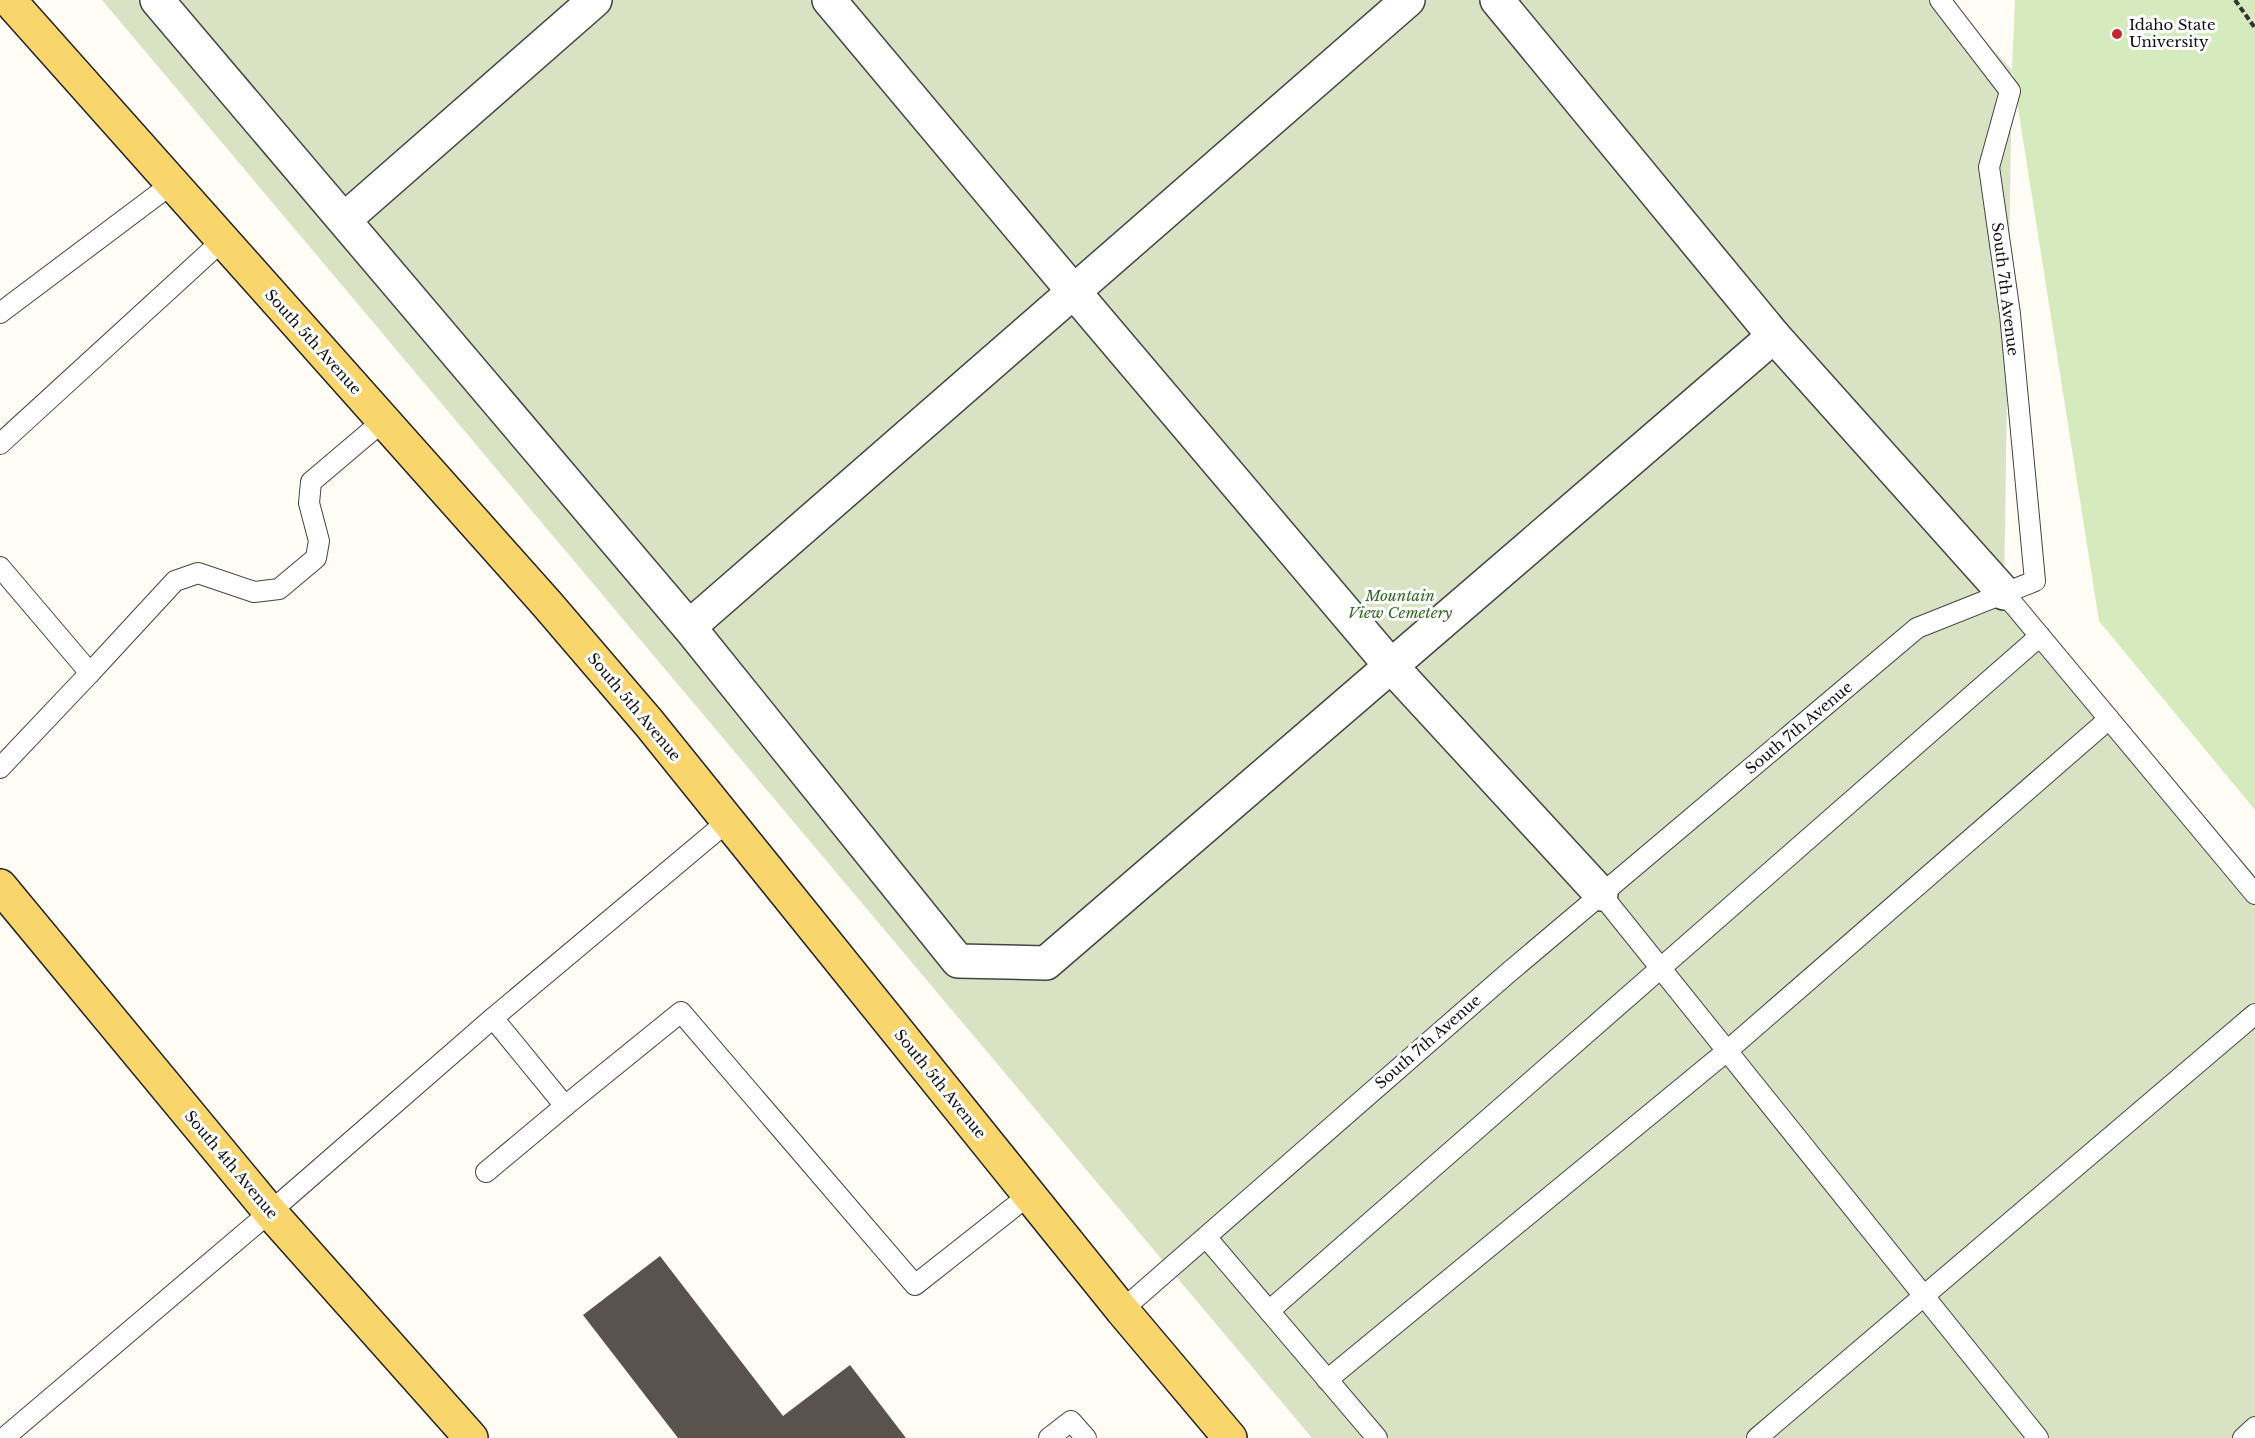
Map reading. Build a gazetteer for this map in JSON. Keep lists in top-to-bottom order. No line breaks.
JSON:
{"streets":{"main road":["South 5th Avenue","South 4th Avenue"],"lane":["South 7th Avenue"]},"crossings":[["South 7th Avenue","South 5th Avenue"]],"parks":["Mountain View Cemetery"],"places":["Idaho State University"]}
